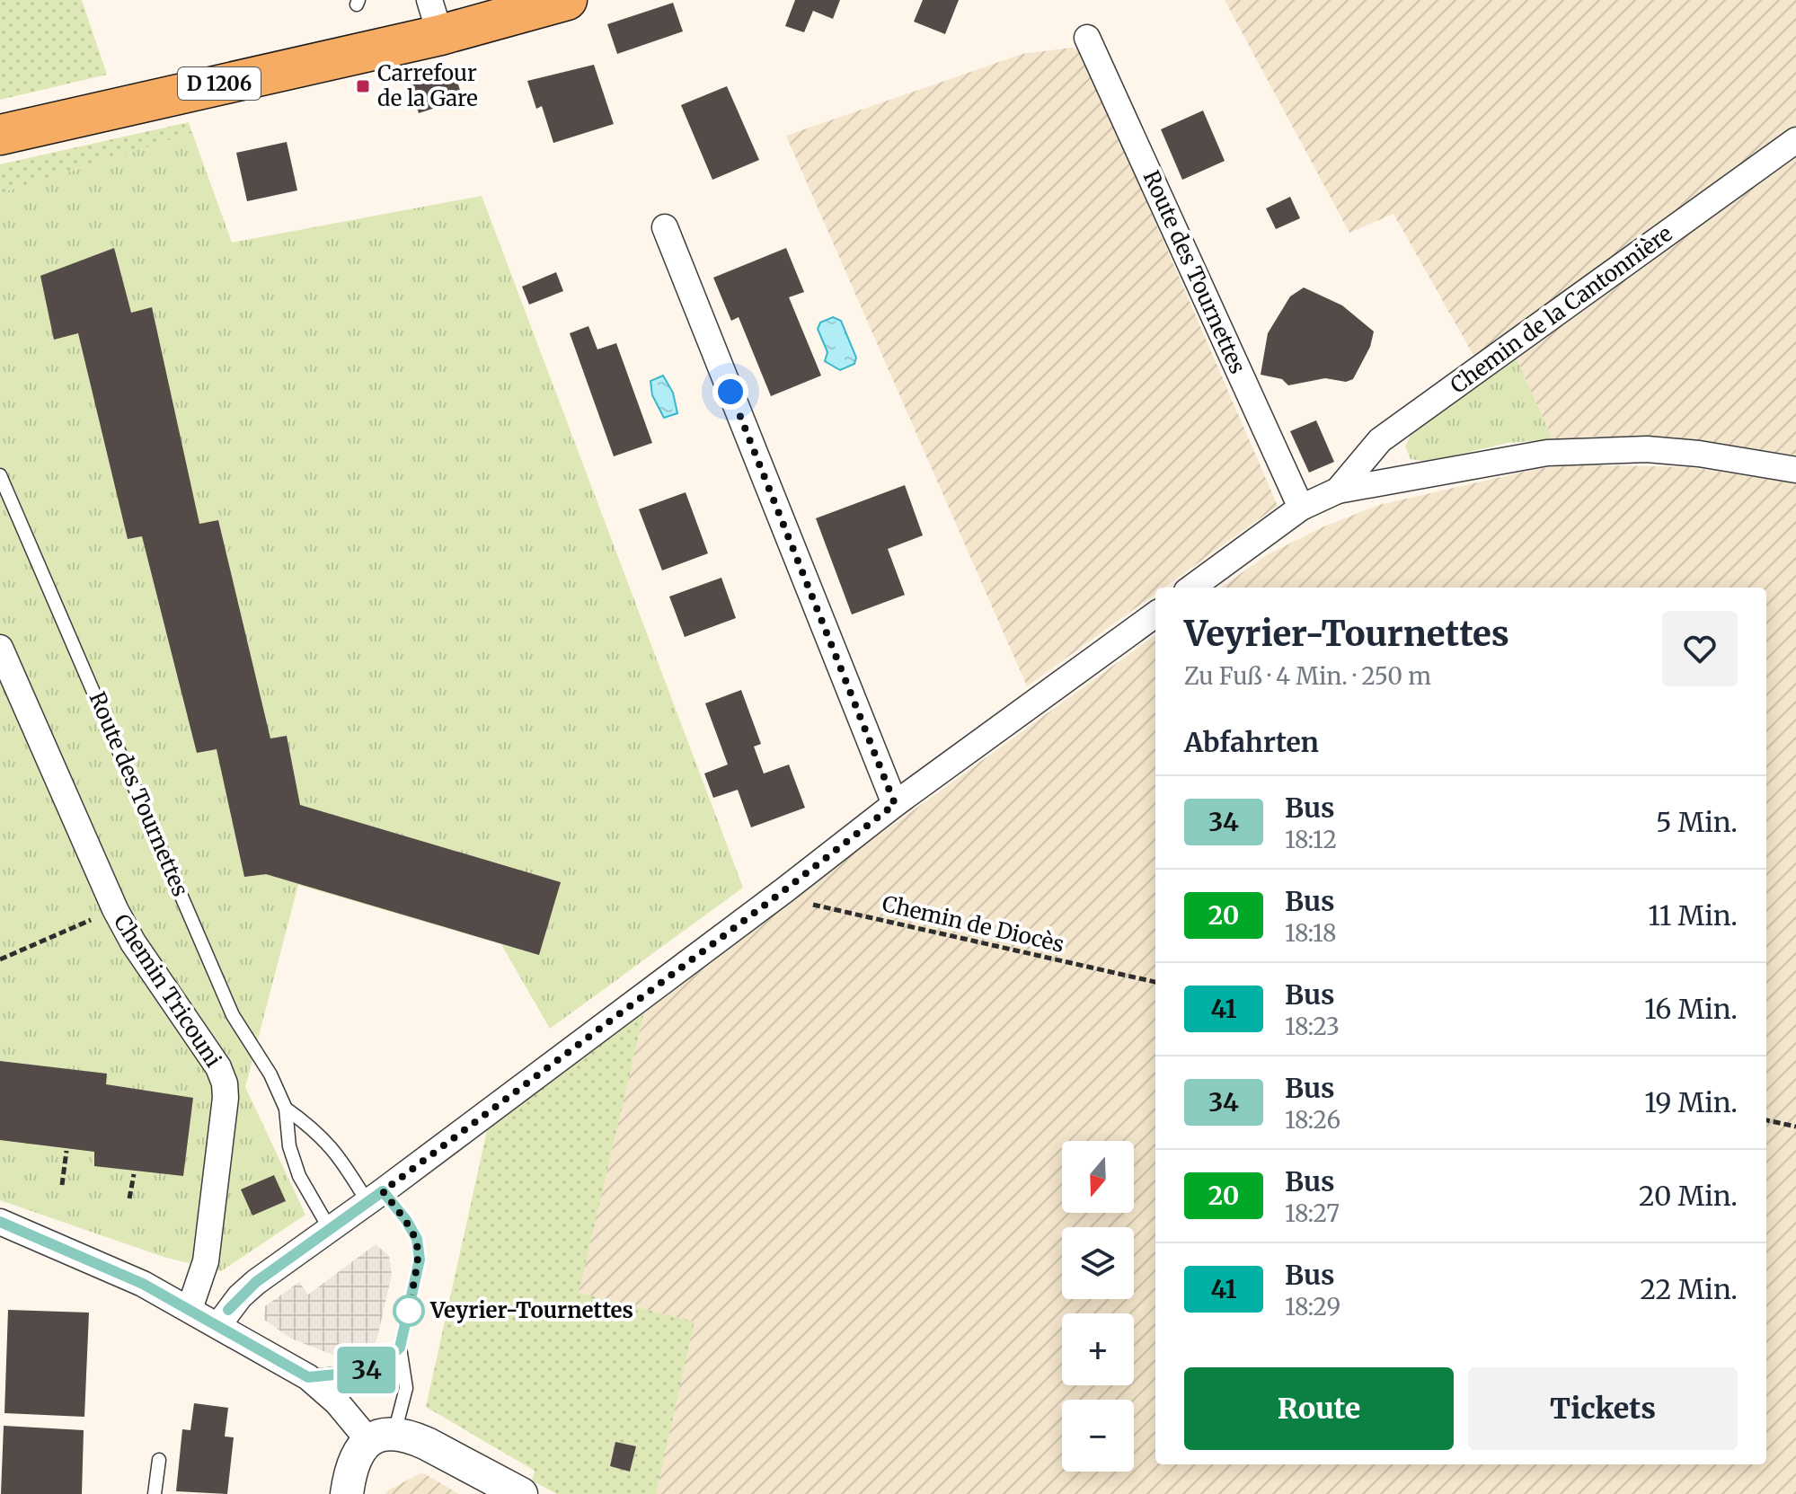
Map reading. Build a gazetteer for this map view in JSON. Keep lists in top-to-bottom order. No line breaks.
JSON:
{"streets":{"main road":["D 1206"],"street":["Route des Tournettes","Chemin de la Cantonnière","Chemin Tricouni"],"path":["Chemin de Diocès"]},"places":{"transit":["Carrefour de la Gare"],"other":["Veyrier-Tournettes"]},"lines":["bus line 34"],"north":"bottom","page":{"on_map":"34","heading":[["Veyrier-Tournettes","Zu Fuß · 4 Min. · 250 m"],"Abfahrten"],"list":[{"mark":"34","name":"Bus","note":"18:12","value":"5 Min."},{"mark":"20","name":"Bus","note":"18:18","value":"11 Min."},{"mark":"41","name":"Bus","note":"18:23","value":"16 Min."},{"mark":"34","name":"Bus","note":"18:26","value":"19 Min."},{"mark":"20","name":"Bus","note":"18:27","value":"20 Min."},{"mark":"41","name":"Bus","note":"18:29","value":"22 Min."}],"map_buttons":["+","−"],"buttons":["Route","Tickets"]}}
